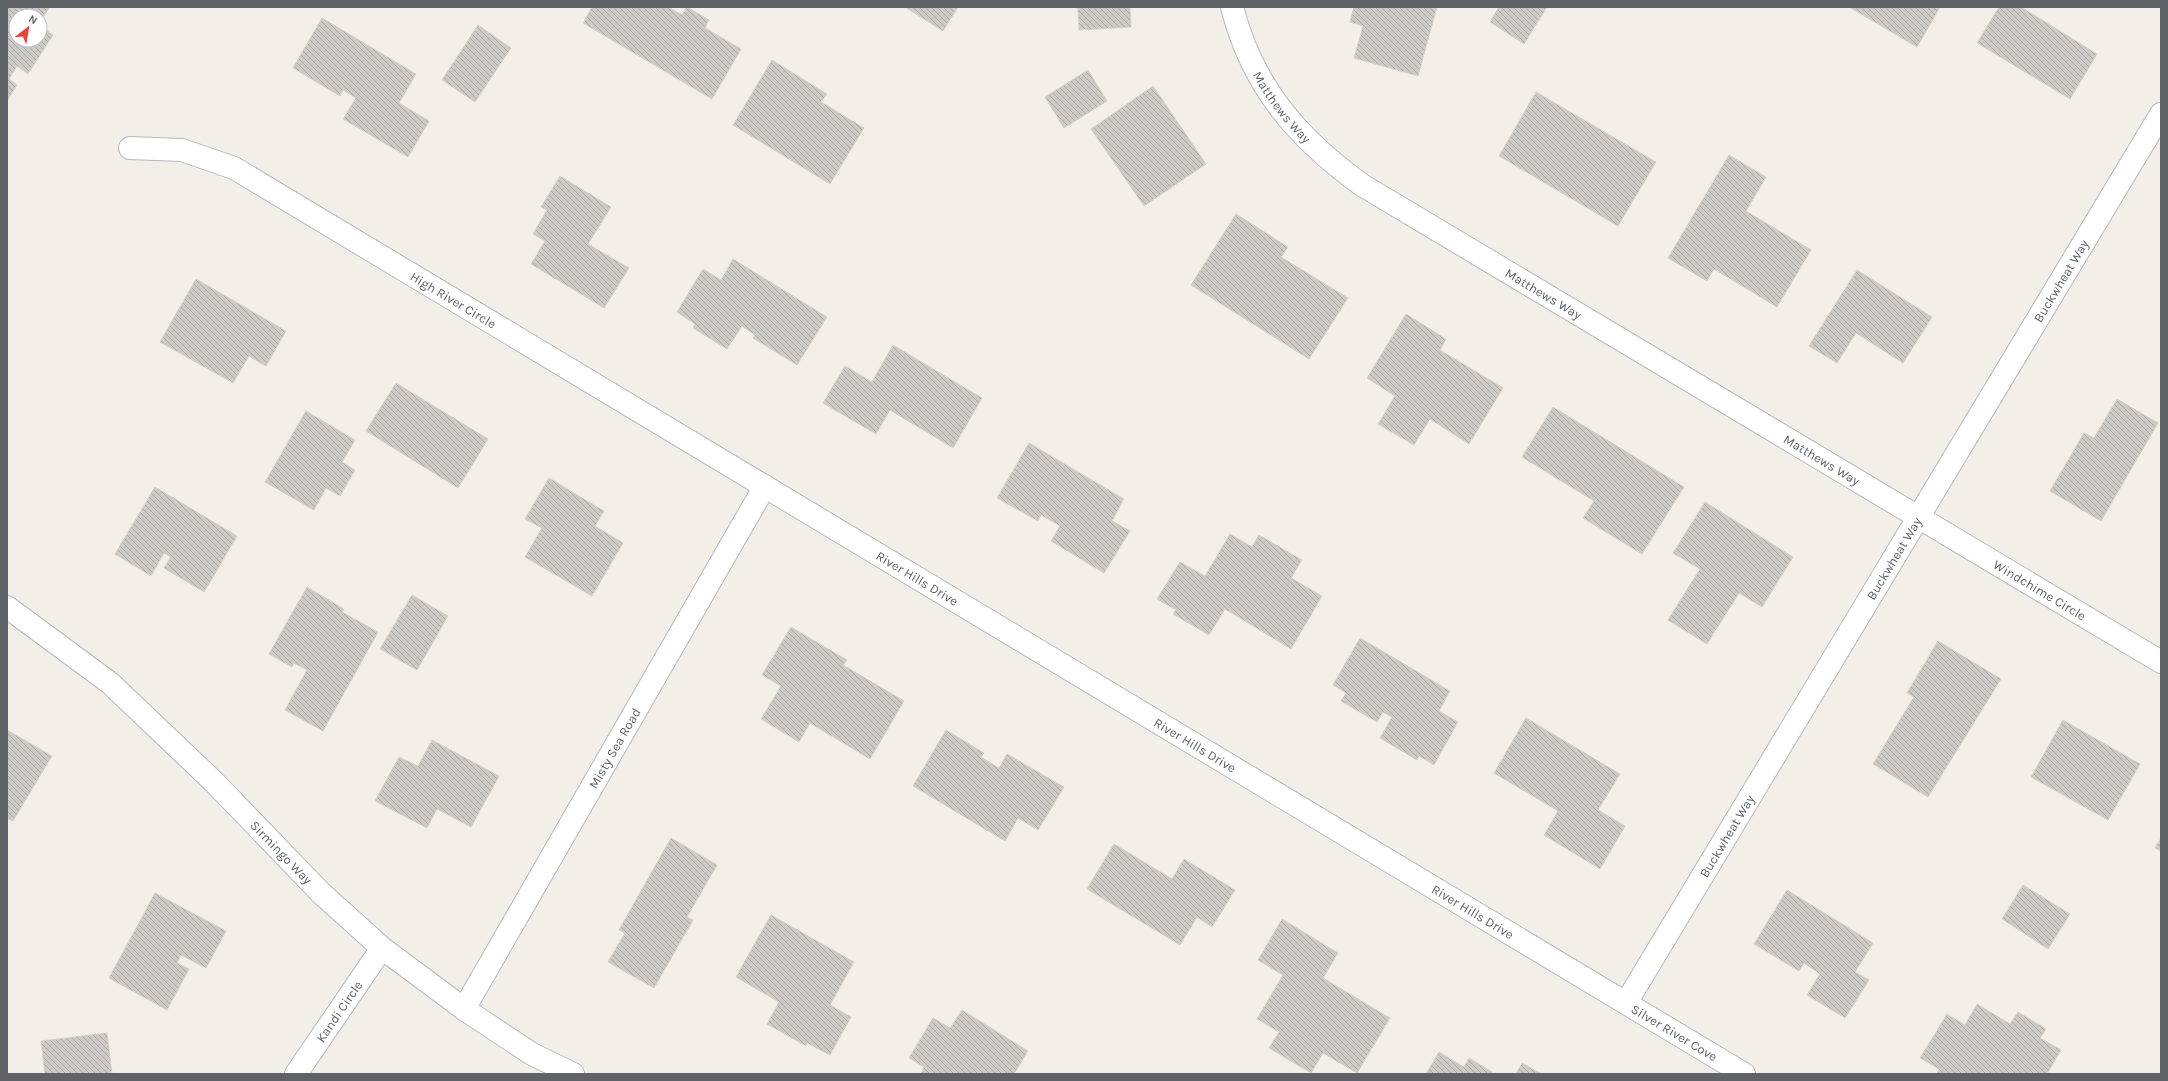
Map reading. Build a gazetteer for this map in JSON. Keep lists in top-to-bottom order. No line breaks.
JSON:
{"streets":{"street":["Matthews Way","Buckwheat Way","High River Circle","River Hills Drive","Windchime Circle","Misty Sea Road","Sirmingo Way","Kandi Circle","Silver River Cove"]},"crossings":[["Matthews Way","Buckwheat Way"],["Matthews Way","Windchime Circle"],["Buckwheat Way","River Hills Drive"],["Buckwheat Way","Windchime Circle"],["Buckwheat Way","Silver River Cove"],["High River Circle","River Hills Drive"],["High River Circle","Misty Sea Road"],["River Hills Drive","Misty Sea Road"],["River Hills Drive","Silver River Cove"],["Misty Sea Road","Sirmingo Way"],["Sirmingo Way","Kandi Circle"]],"north":"top right"}
